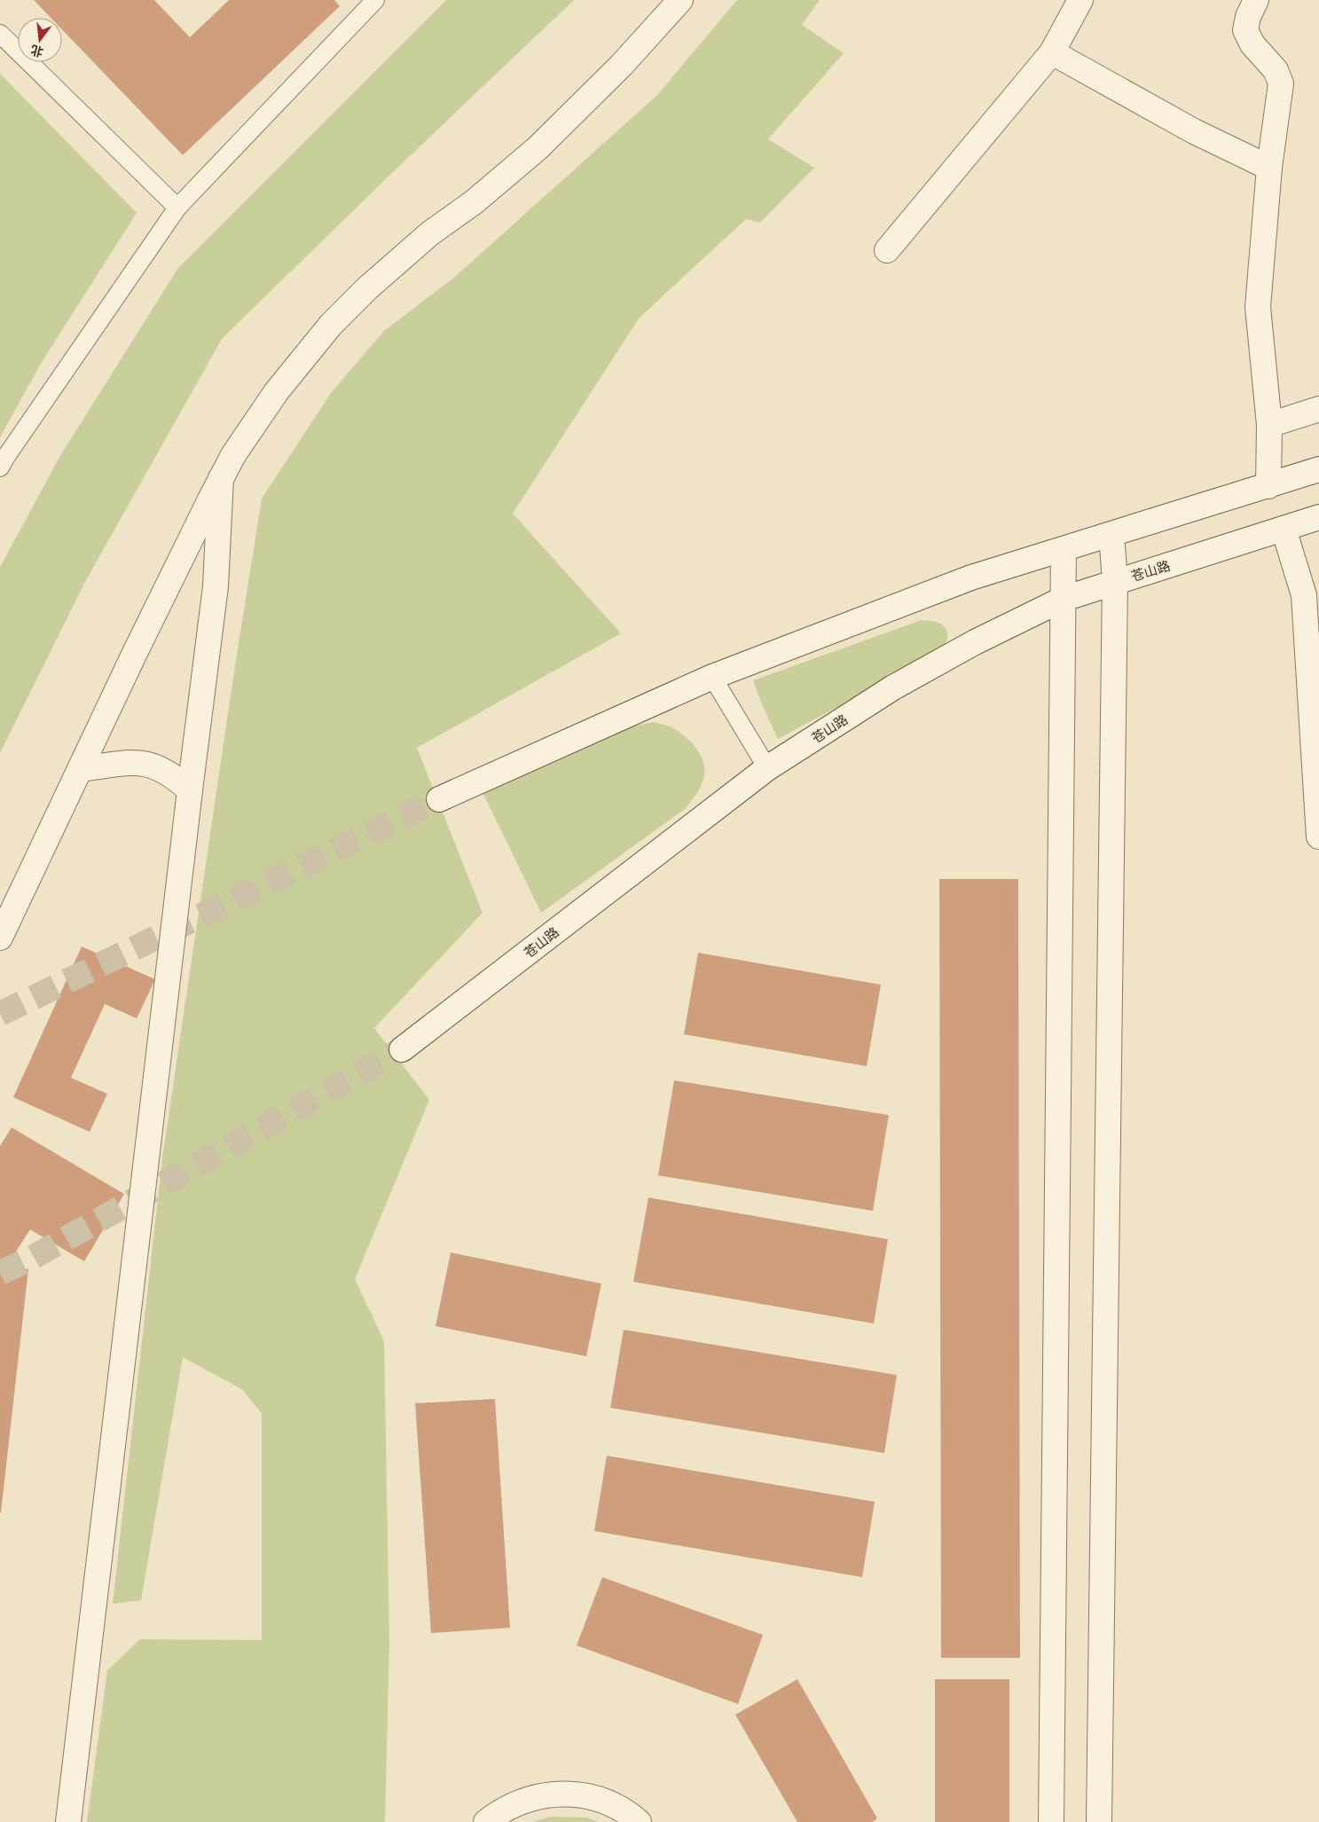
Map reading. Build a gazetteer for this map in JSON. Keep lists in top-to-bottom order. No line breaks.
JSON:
{"streets":{"street":["苍山路"]},"north":"bottom"}
